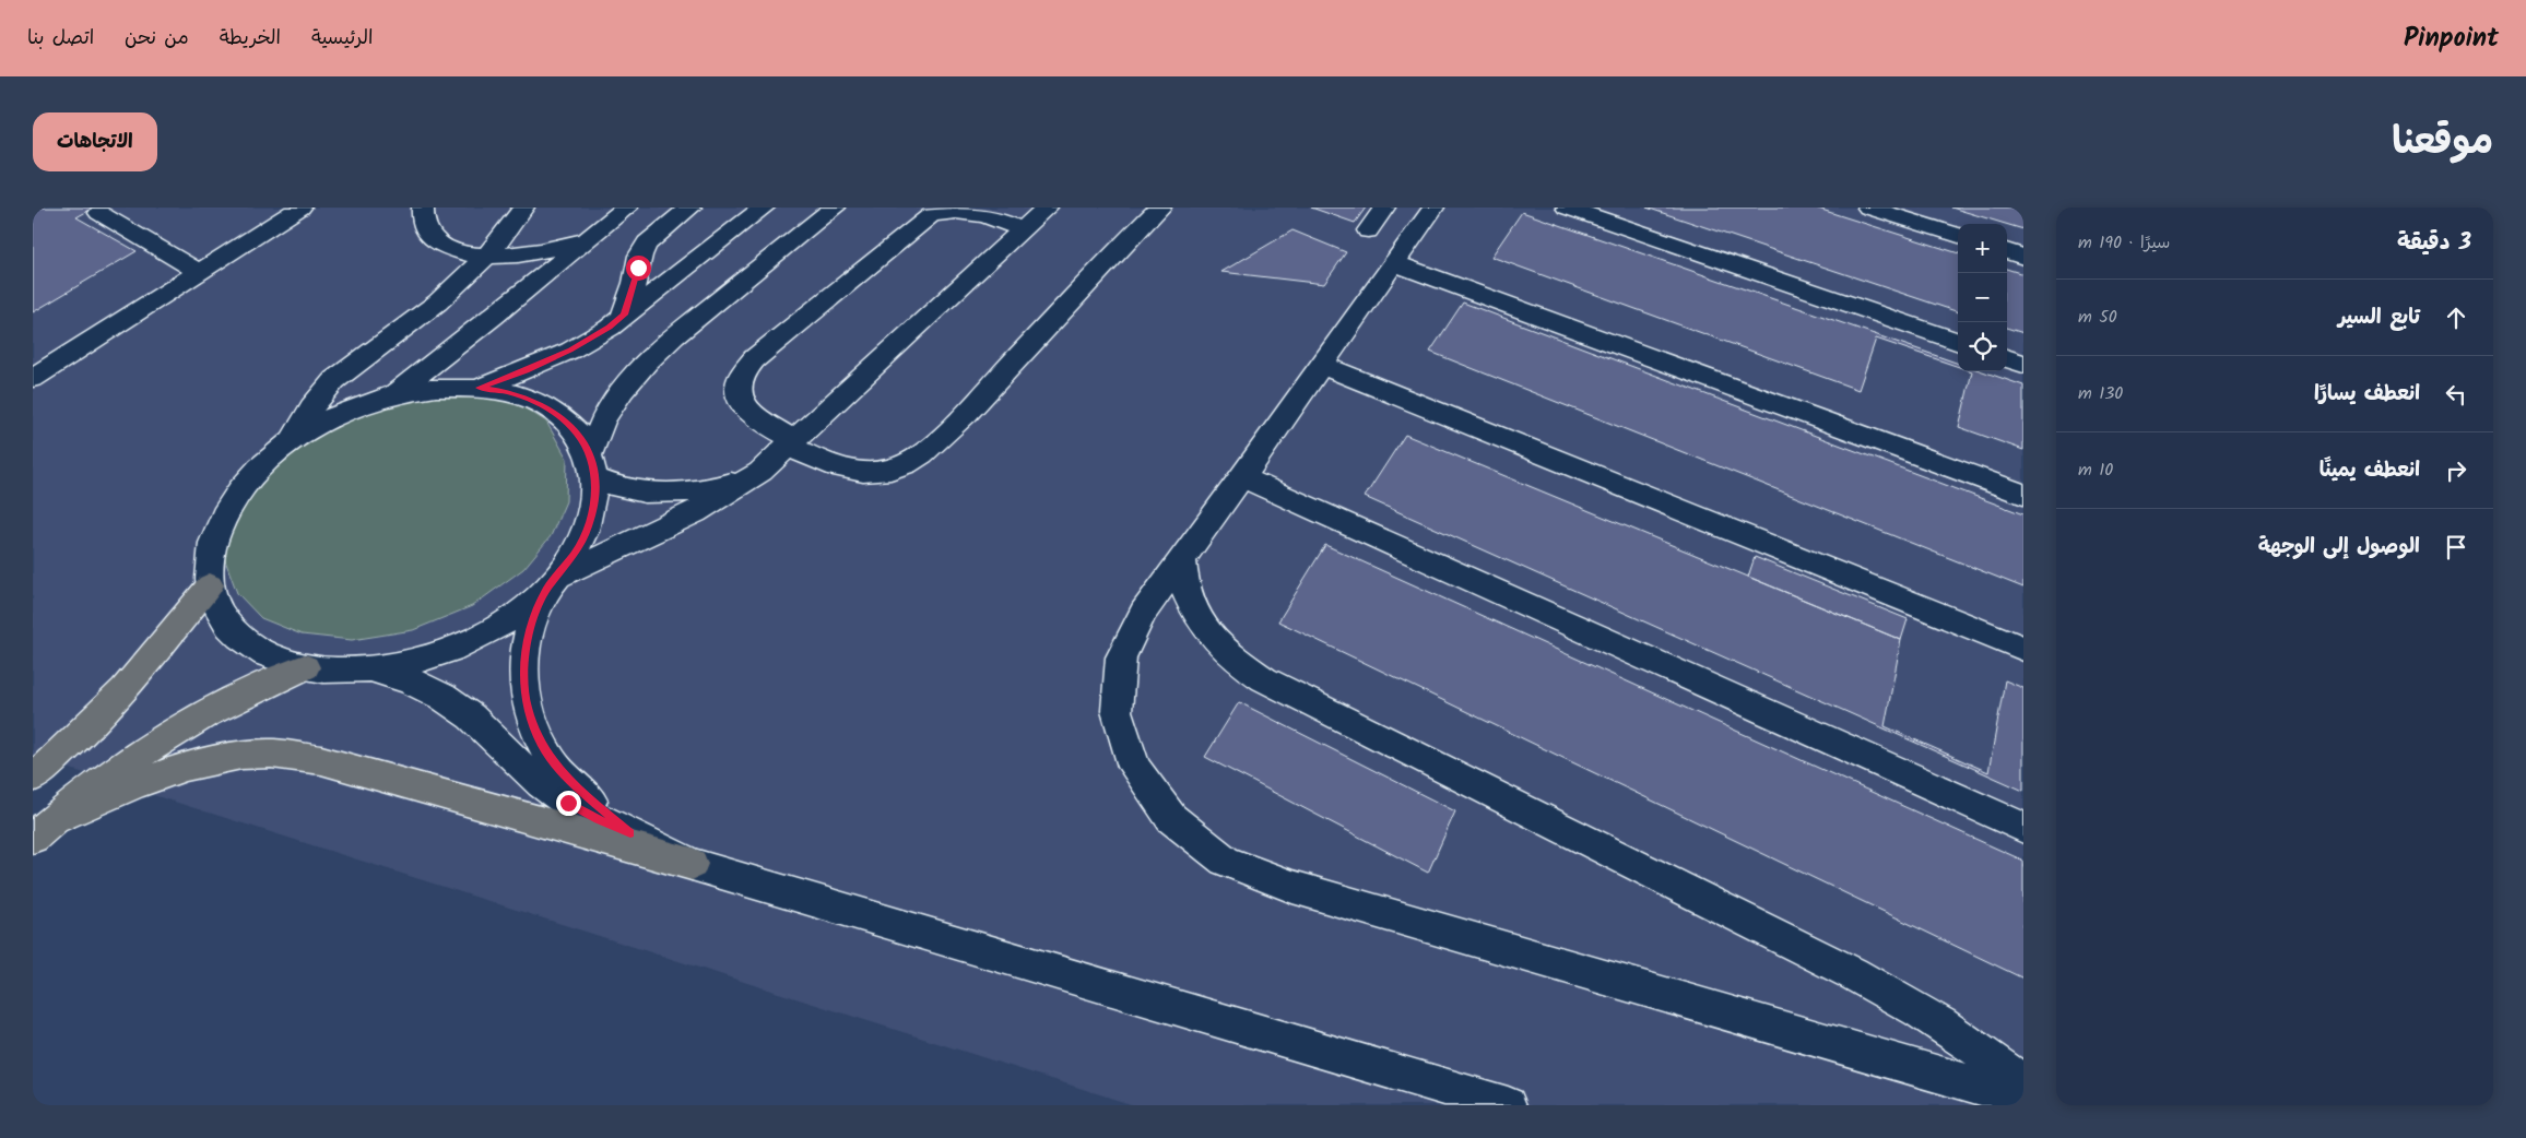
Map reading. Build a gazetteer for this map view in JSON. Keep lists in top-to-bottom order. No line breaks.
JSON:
{"page":{"header":"Pinpoint","nav":["الرئيسية","الخريطة","من نحن","اتصل بنا"],"title":"موقعنا","buttons":"الاتجاهات","heading":["3 دقيقة","سيرًا · 190 m"],"map_buttons":["+","−"],"list":[["تابع السير","50 m"],["انعطف يسارًا","130 m"],["انعطف يمينًا","10 m"],"الوصول إلى الوجهة"]}}
